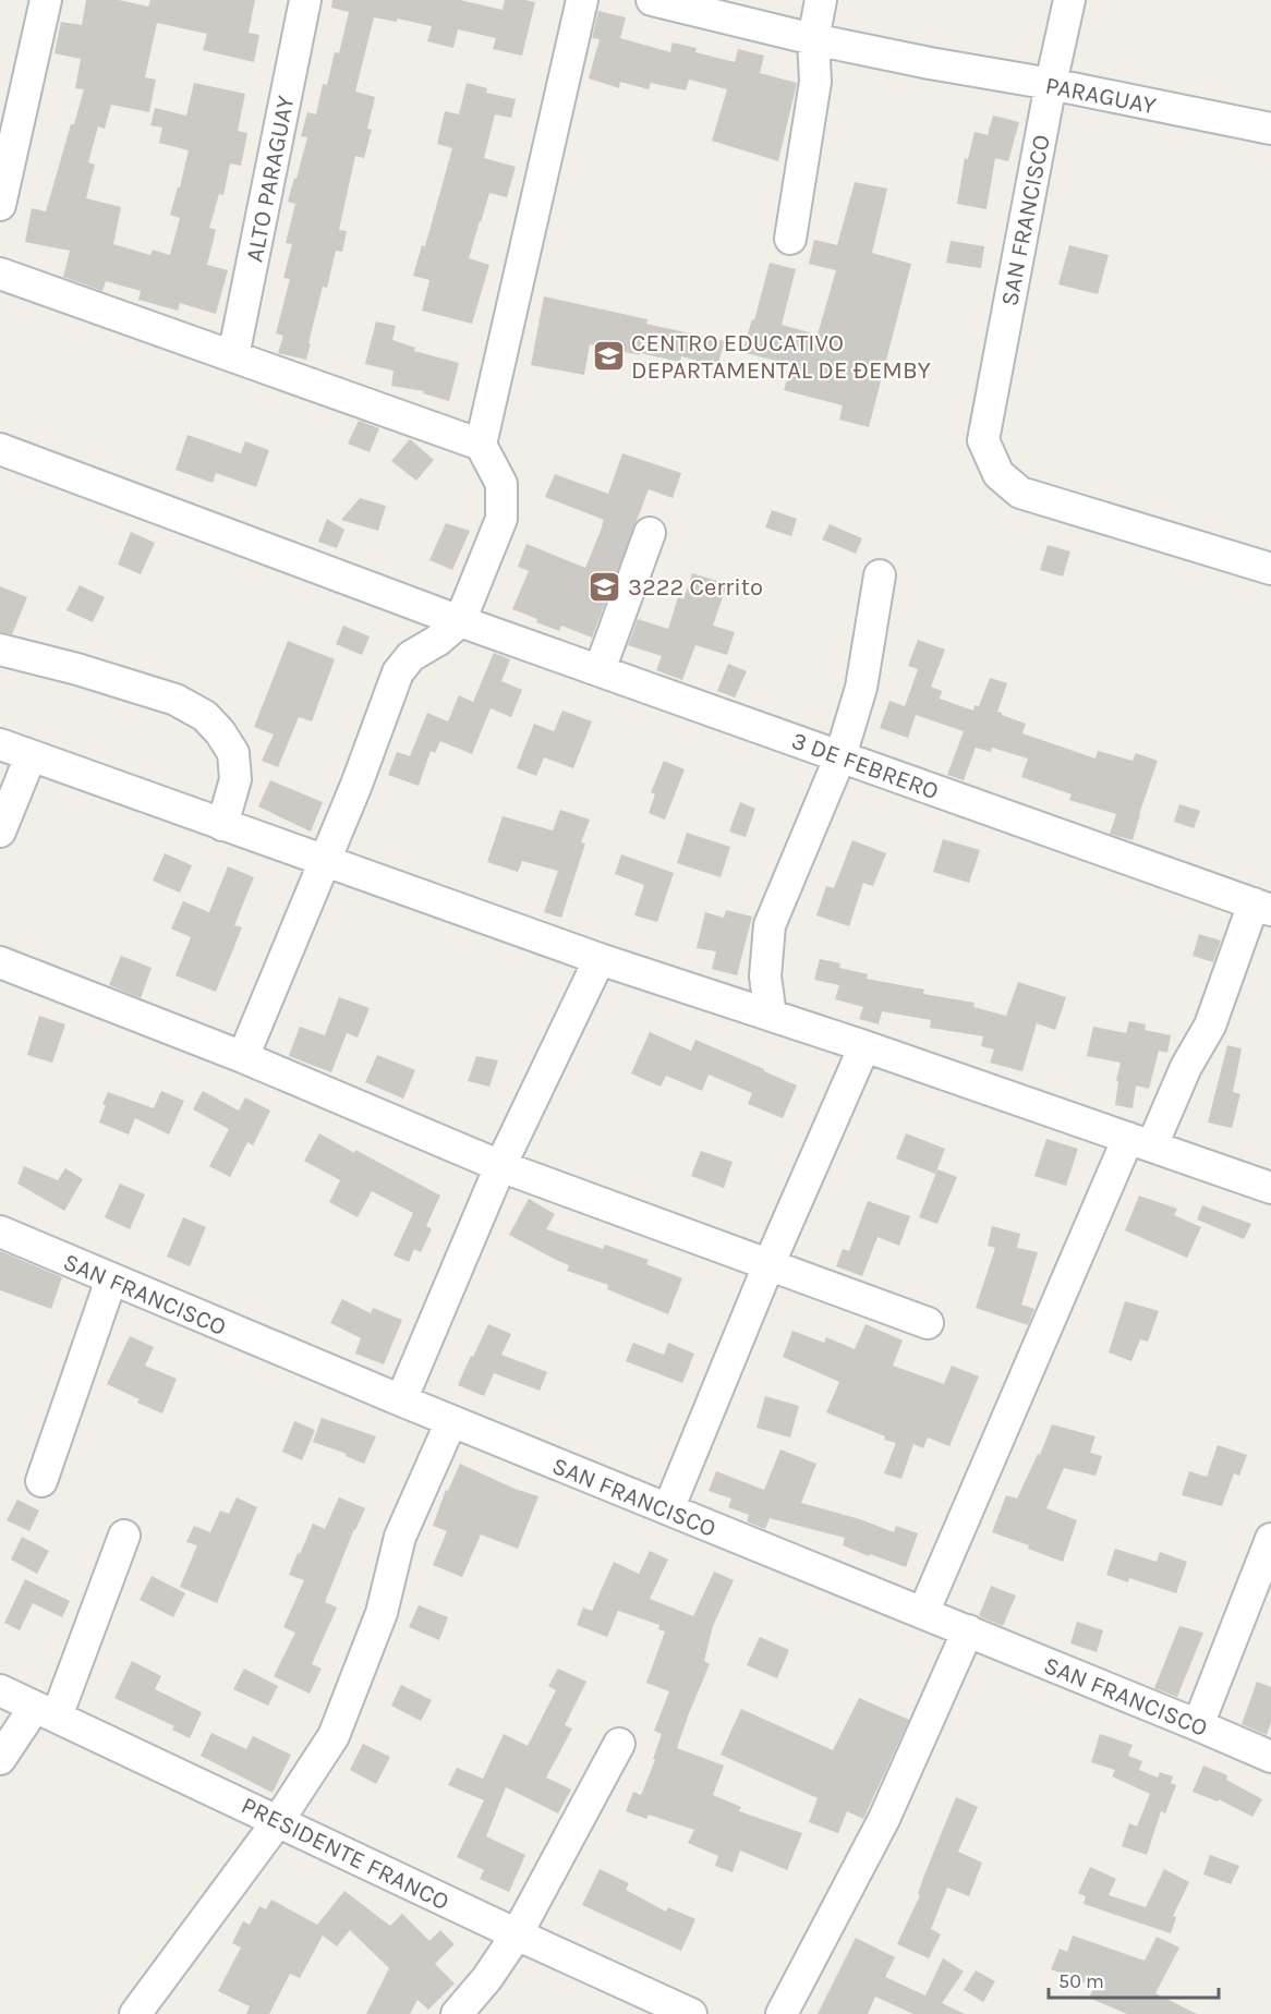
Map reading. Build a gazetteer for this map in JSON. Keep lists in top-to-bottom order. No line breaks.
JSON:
{"streets":{"street":["PARAGUAY","ALTO PARAGUAY","SAN FRANCISCO","3 DE FEBRERO","PRESIDENTE FRANCO"]},"crossings":[["PARAGUAY","SAN FRANCISCO"]],"places":{"school or university":["CENTRO EDUCATIVO DEPARTAMENTAL DE ÐEMBY","3222 Cerrito"]},"scale_bar":"50 m"}
